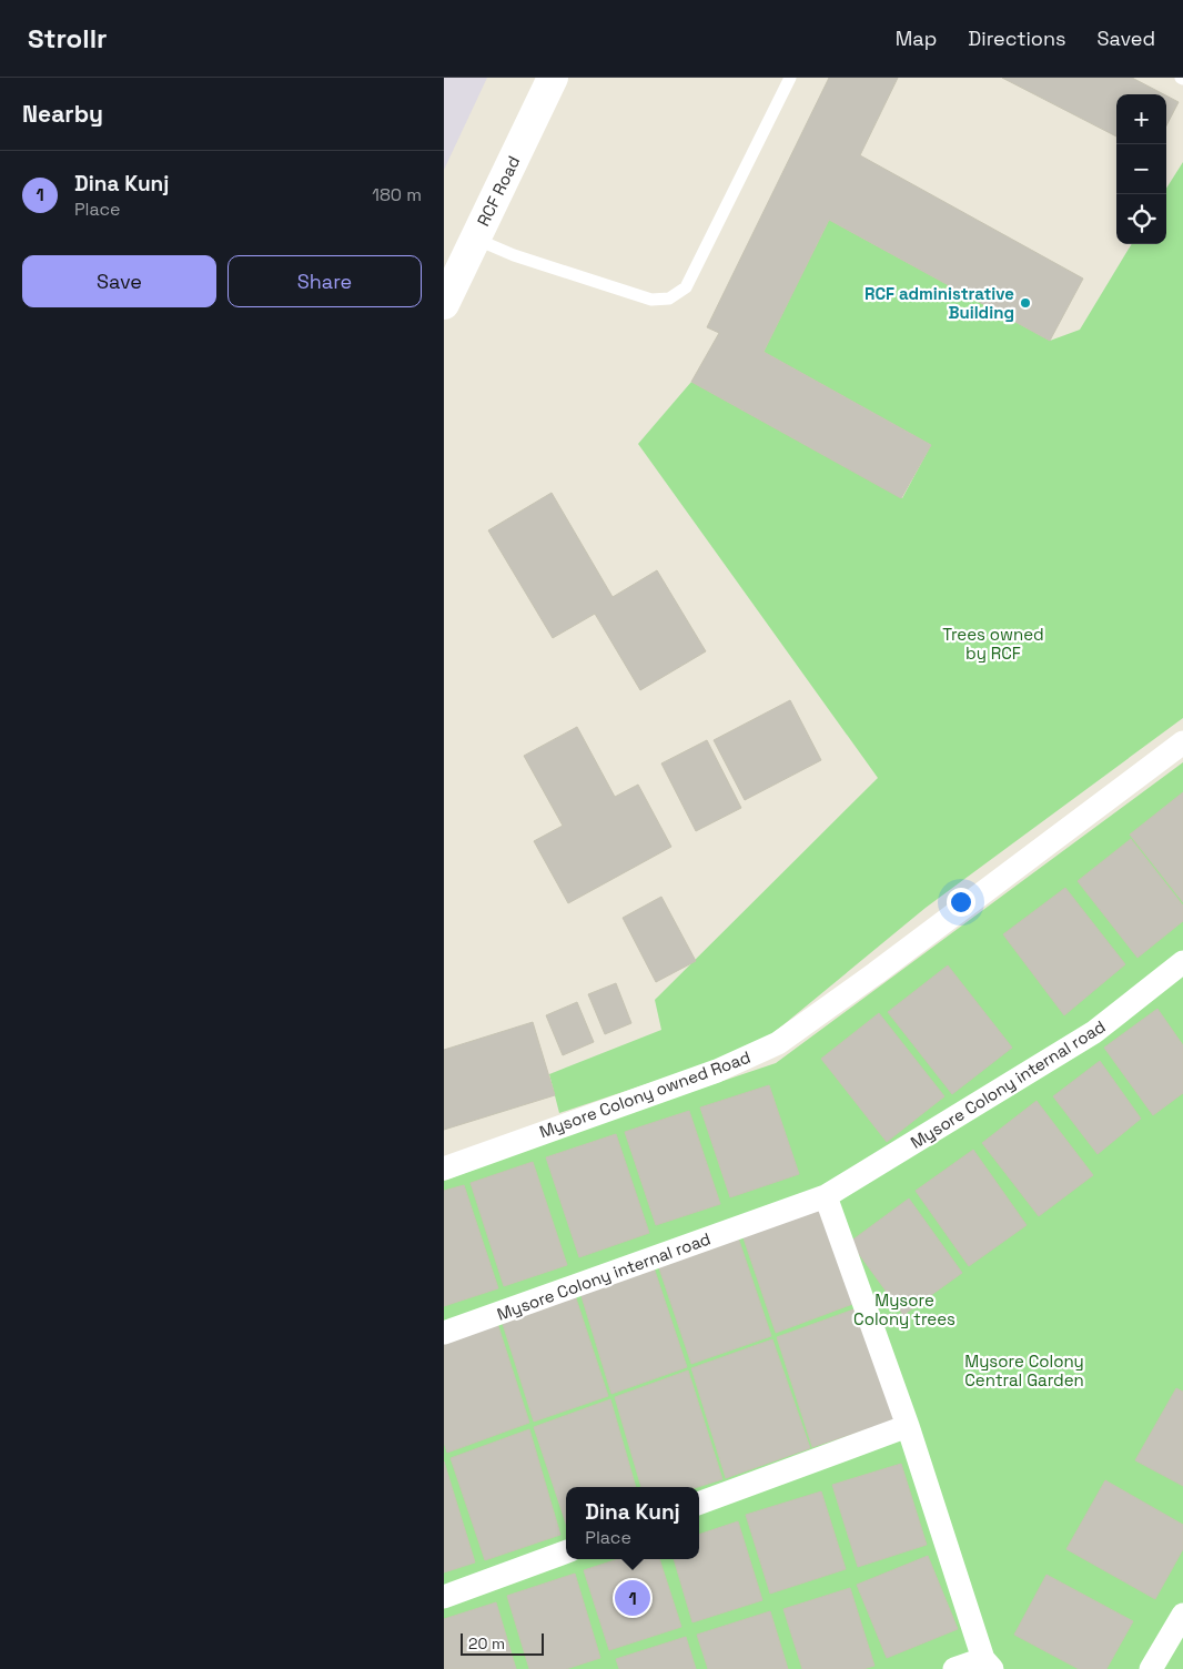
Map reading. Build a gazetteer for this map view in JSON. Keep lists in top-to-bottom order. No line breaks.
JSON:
{"streets":{"street":["RCF Road","Mysore Colony internal road","Mysore Colony owned Road"]},"parks":["Trees owned by RCF","Mysore Colony trees","Mysore Colony Central Garden"],"places":["RCF administrative Building"],"scale_bar":"20 m","page":{"header":"Strollr","nav":["Map","Directions","Saved"],"heading":"Nearby","map_buttons":["+","−"],"list":[{"mark":"1","name":"Dina Kunj","note":"Place","value":"180 m"}],"buttons":["Save","Share"],"popup":["Dina Kunj","Place"],"pins":"1","scale":"20 m"}}
